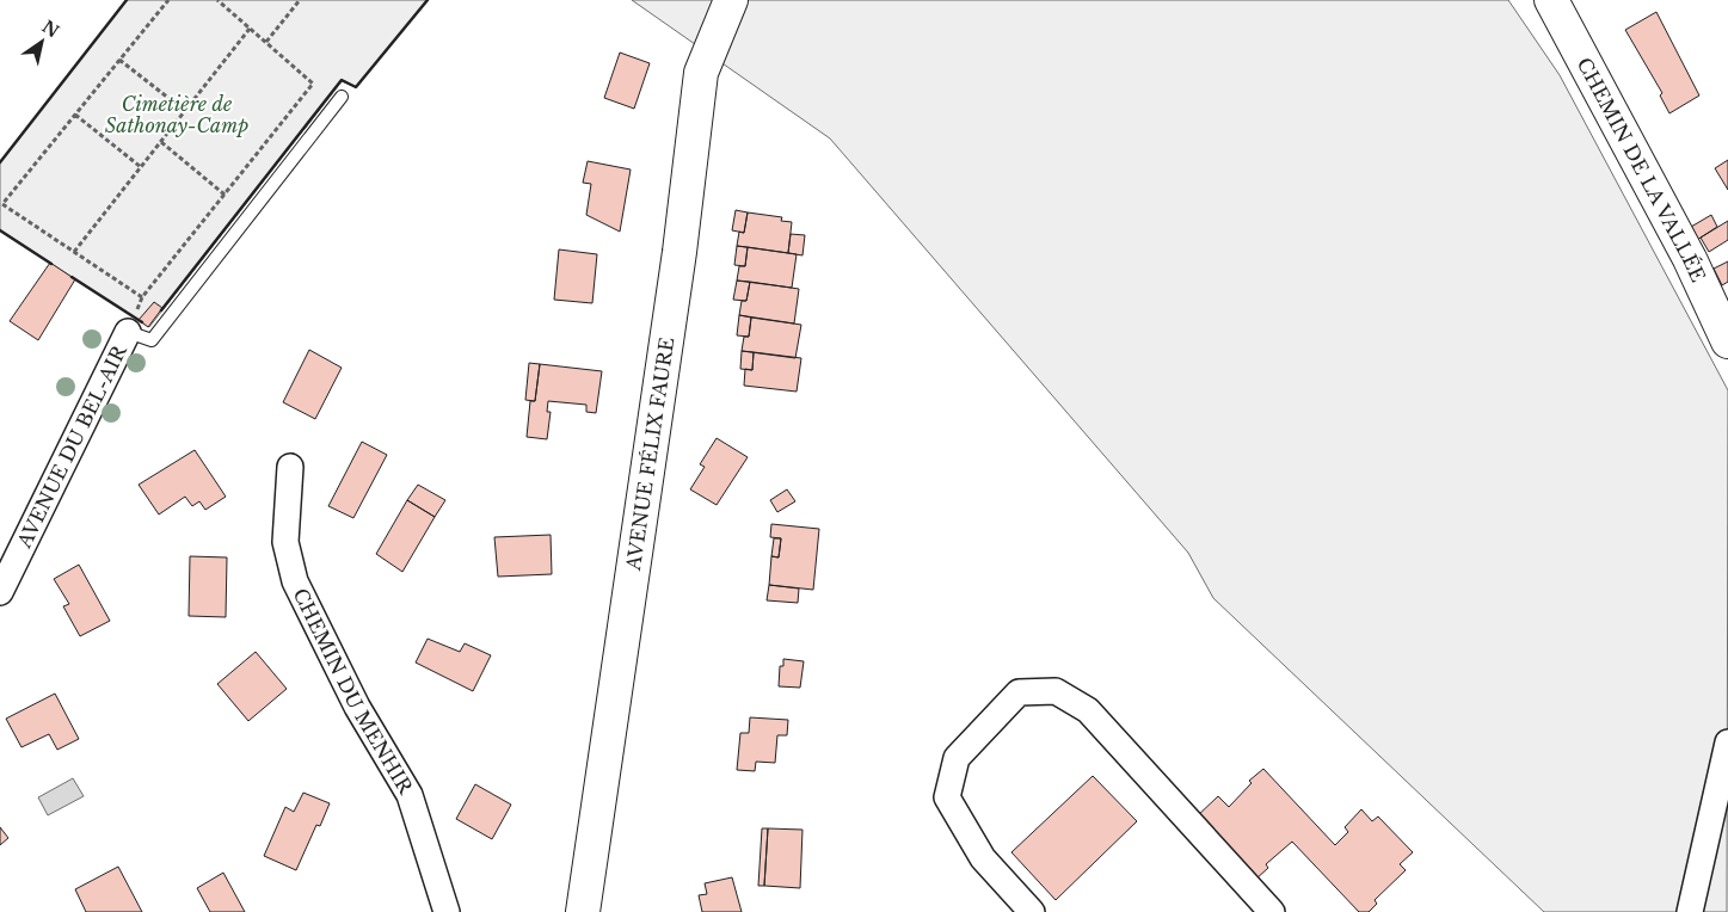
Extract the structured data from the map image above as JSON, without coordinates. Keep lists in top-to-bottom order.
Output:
{
  "streets": {
    "street": [
      "CHEMIN DE LA VALLÉE",
      "AVENUE DU BEL-AIR",
      "AVENUE FÉLIX FAURE",
      "CHEMIN DU MENHIR"
    ]
  },
  "parks": ["Cimetière de Sathonay-Camp"],
  "north": "top right"
}
